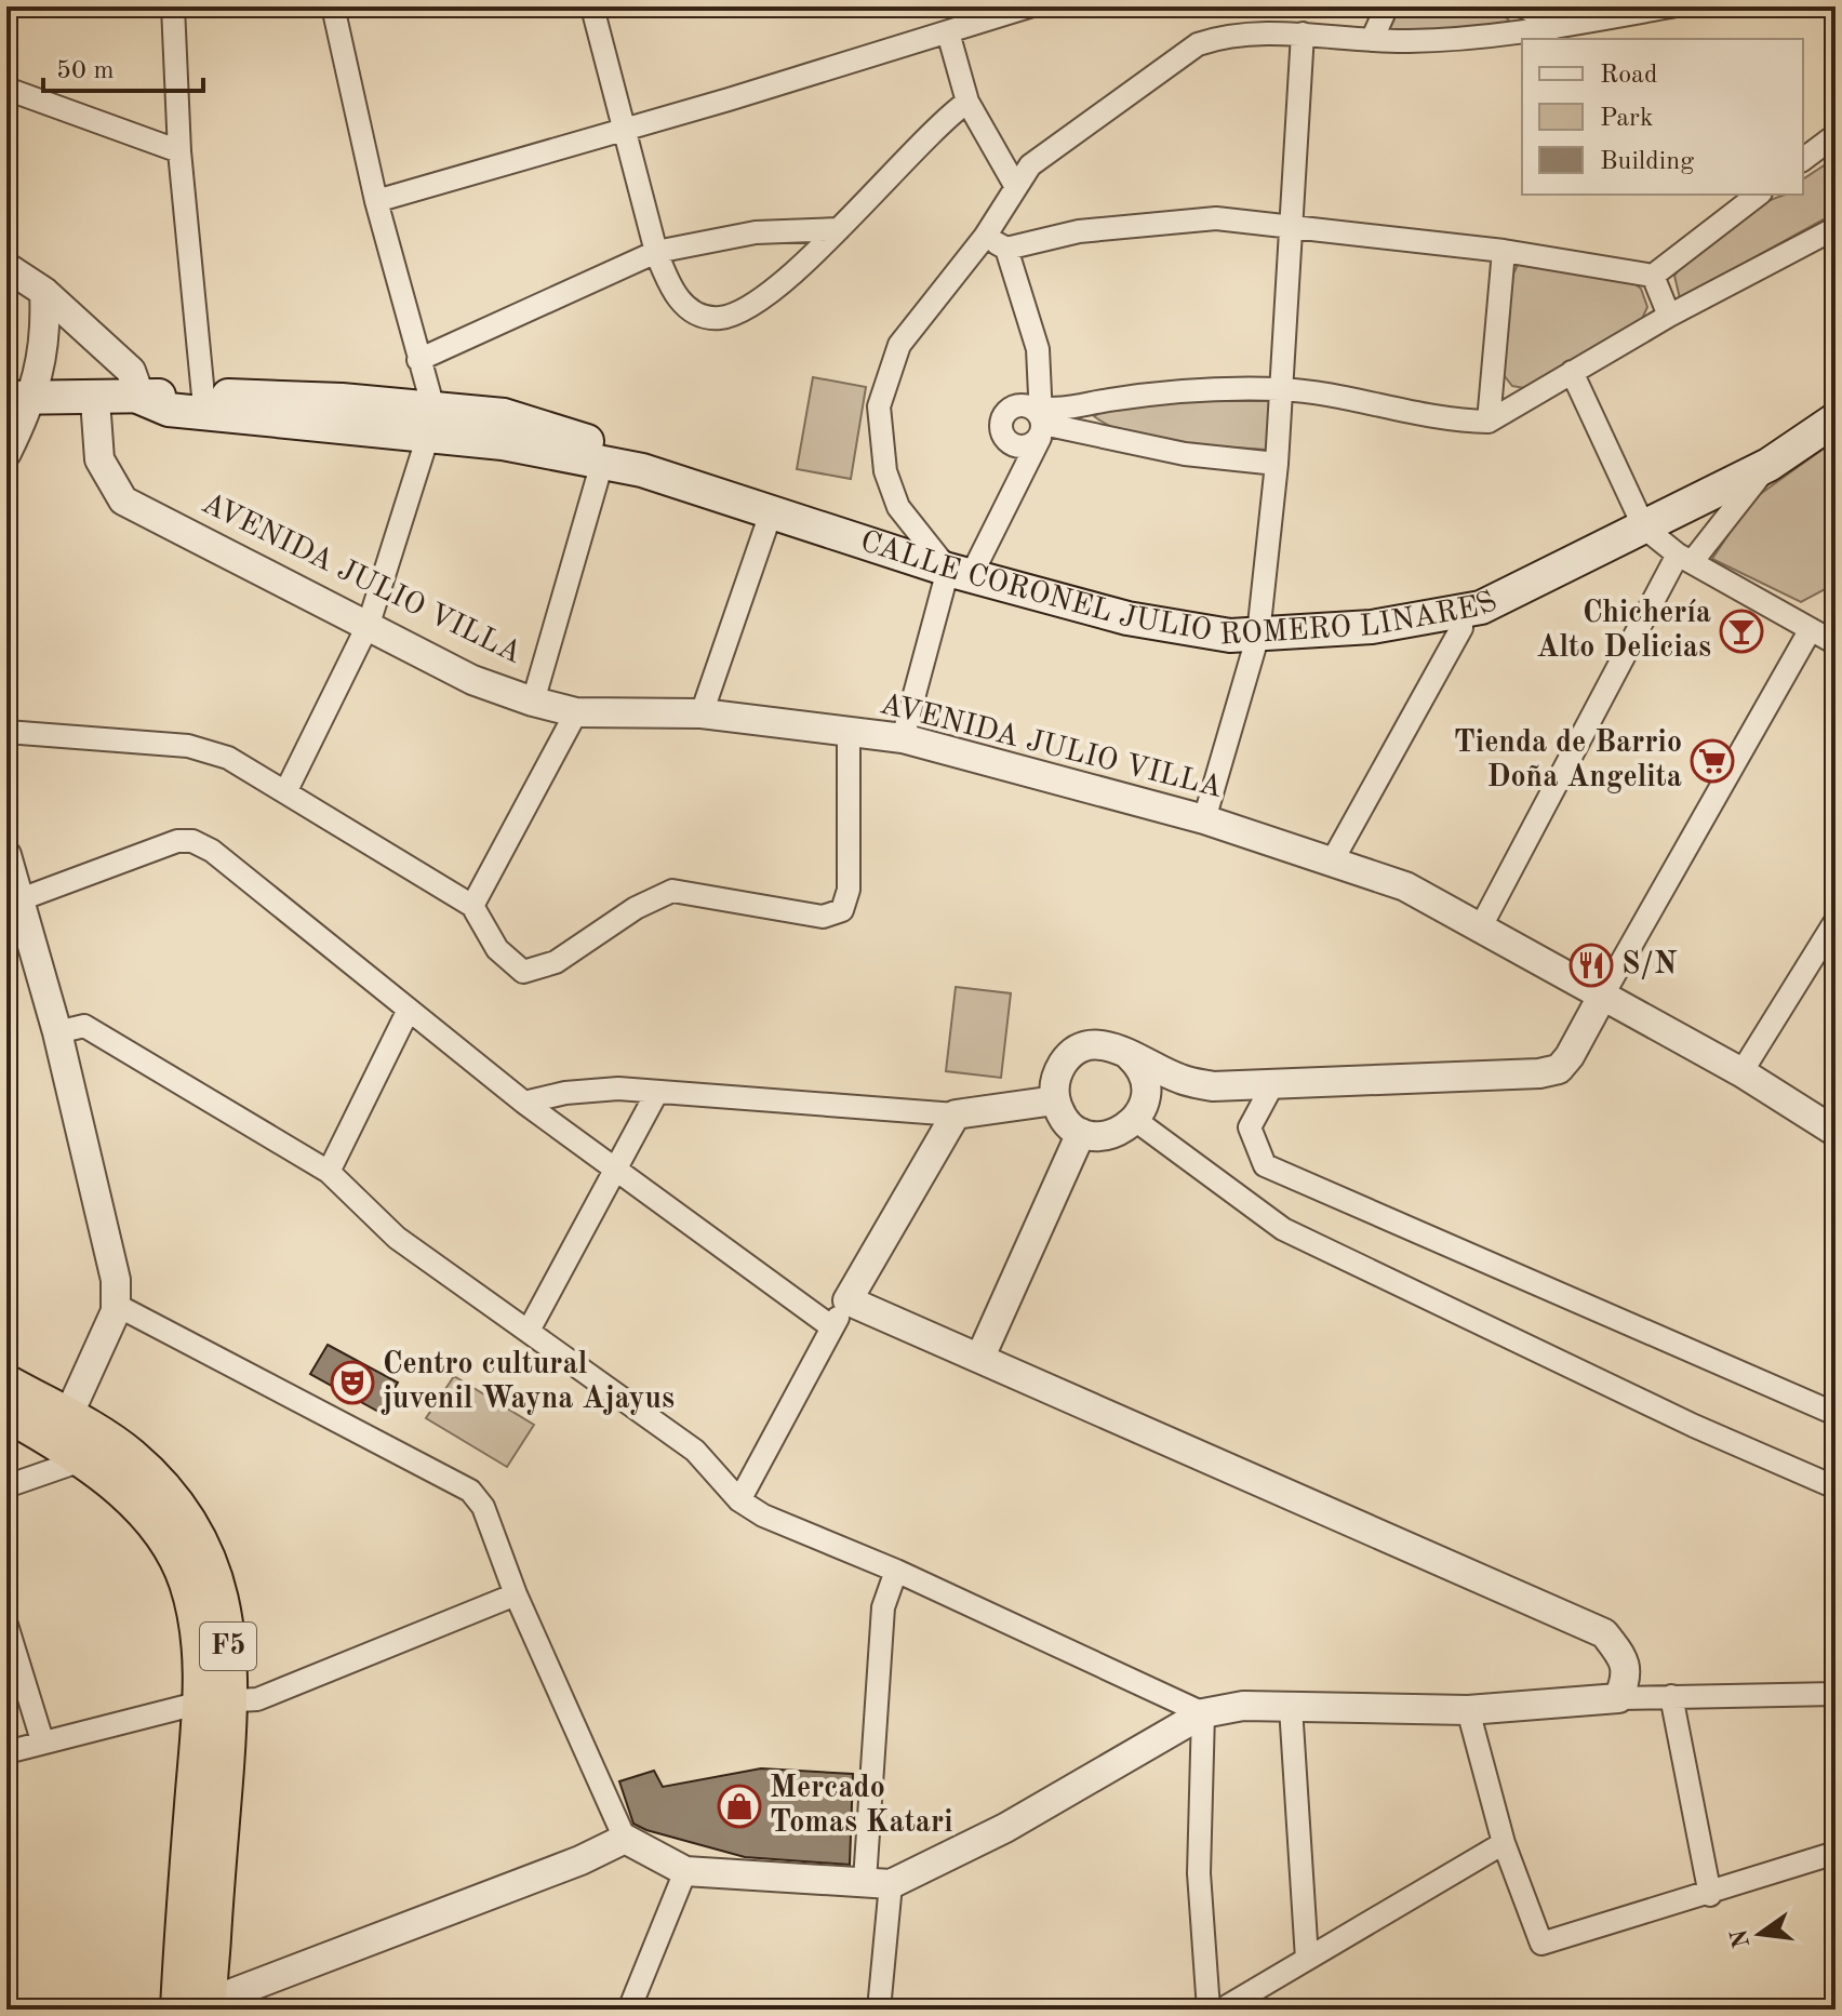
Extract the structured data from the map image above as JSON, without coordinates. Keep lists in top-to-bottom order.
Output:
{
  "streets": {
    "highway": ["F5"],
    "main road": ["CALLE CORONEL JULIO ROMERO LINARES"],
    "street": ["AVENIDA JULIO VILLA"]
  },
  "places": {
    "bar": ["Chichería Alto Delicias"],
    "supermarket": ["Tienda de Barrio Doña Angelita"],
    "restaurant": ["S/N"],
    "theatre": ["Centro cultural juvenil Wayna Ajayus"],
    "shop": ["Mercado Tomas Katari"]
  },
  "legend": ["Road", "Park", "Building"],
  "scale_bar": "50 m",
  "north": "left"
}
